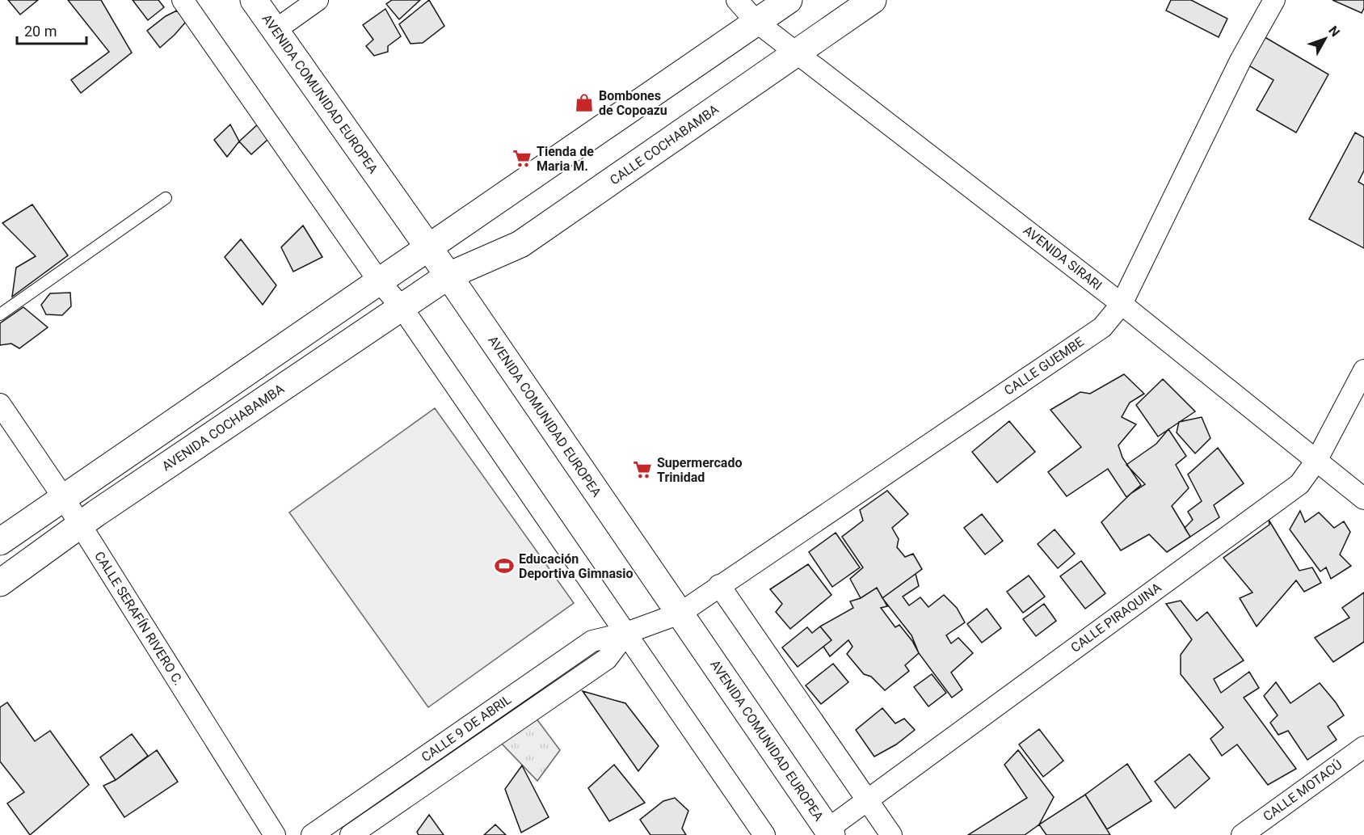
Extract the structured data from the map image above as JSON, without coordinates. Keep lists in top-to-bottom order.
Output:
{
  "streets": {
    "main road": ["AVENIDA COMUNIDAD EUROPEA", "CALLE COCHABAMBA", "AVENIDA COCHABAMBA"],
    "street": [
      "AVENIDA SIRARI",
      "CALLE GUEMBE",
      "CALLE PIRAQUINA",
      "CALLE SERAFÍN RIVERO C.",
      "CALLE 9 DE ABRIL",
      "CALLE MOTACÚ"
    ]
  },
  "crossings": [
    ["AVENIDA COMUNIDAD EUROPEA", "CALLE COCHABAMBA"],
    ["AVENIDA COMUNIDAD EUROPEA", "CALLE GUEMBE"],
    ["AVENIDA COMUNIDAD EUROPEA", "AVENIDA COCHABAMBA"],
    ["AVENIDA COMUNIDAD EUROPEA", "CALLE PIRAQUINA"],
    ["AVENIDA COMUNIDAD EUROPEA", "CALLE 9 DE ABRIL"],
    ["CALLE COCHABAMBA", "AVENIDA SIRARI"],
    ["CALLE COCHABAMBA", "AVENIDA COCHABAMBA"],
    ["AVENIDA SIRARI", "CALLE GUEMBE"],
    ["AVENIDA SIRARI", "CALLE PIRAQUINA"],
    ["CALLE GUEMBE", "CALLE 9 DE ABRIL"],
    ["AVENIDA COCHABAMBA", "CALLE SERAFÍN RIVERO C."]
  ],
  "places": {
    "shop": ["Bombones de Copoazu"],
    "supermarket": ["Tienda de Maria M.", "Supermercado Trinidad"],
    "sports": ["Educación Deportiva Gimnasio"]
  },
  "scale_bar": "20 m",
  "north": "top right"
}
